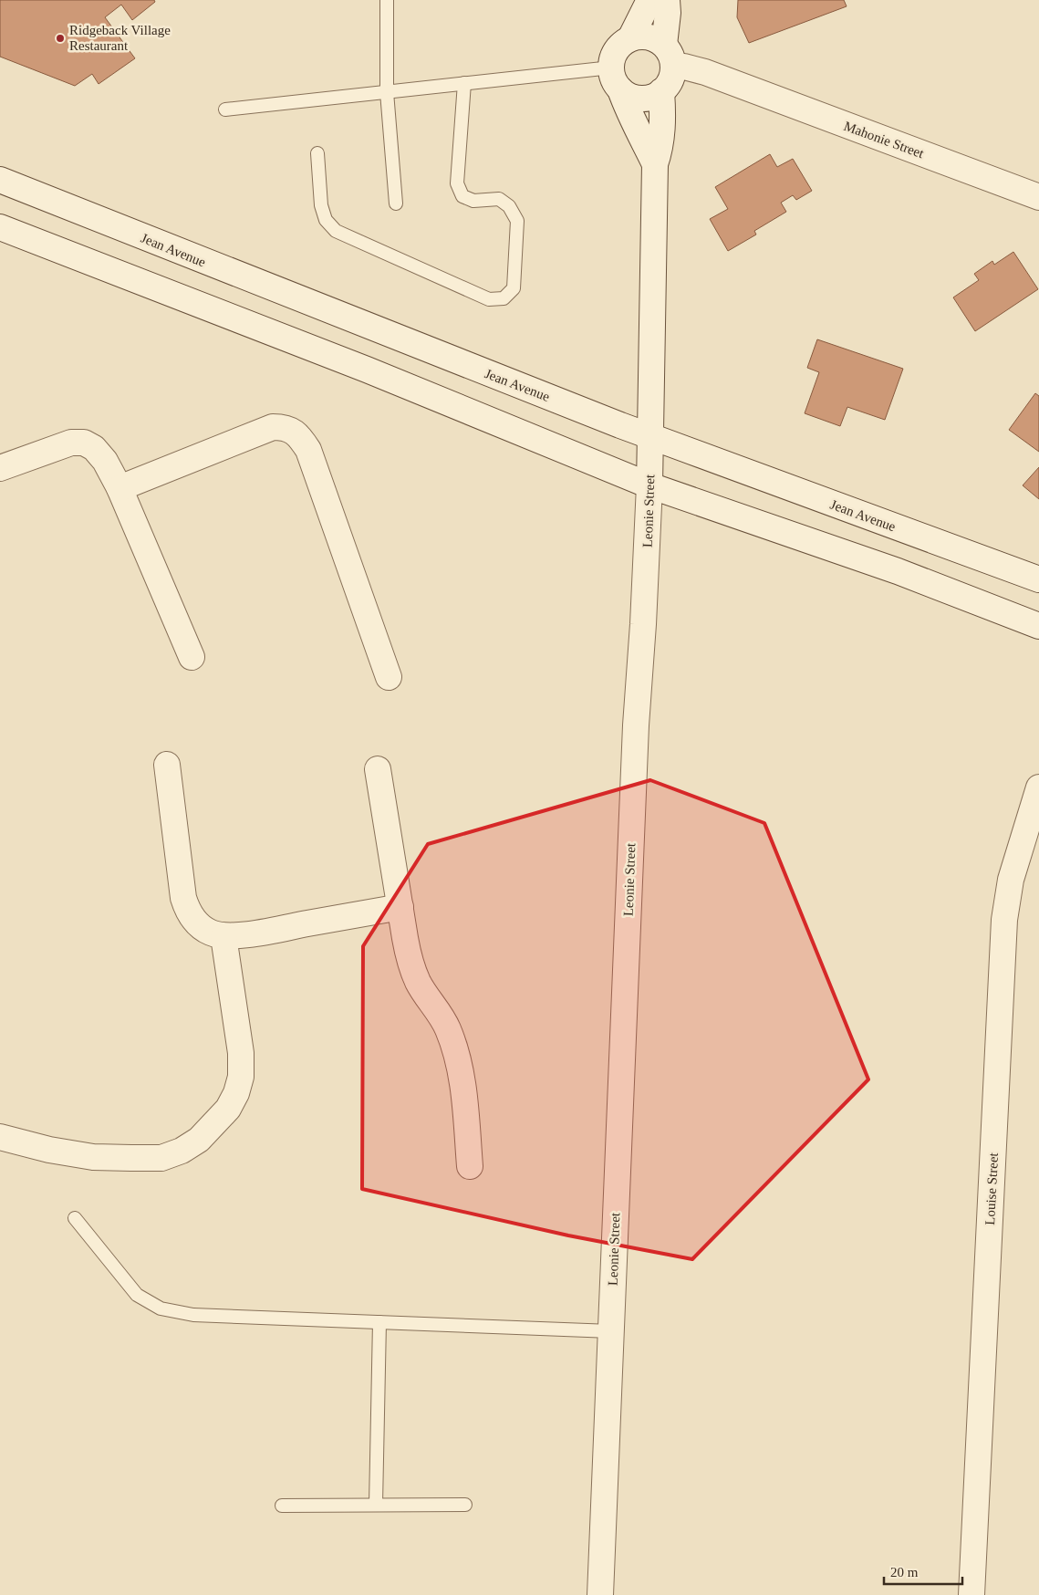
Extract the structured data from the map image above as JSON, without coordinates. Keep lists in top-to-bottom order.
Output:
{
  "streets": {
    "street": [
      "Mahonie Street",
      "Jean Avenue",
      "Leonie Street",
      "Louise Street"
    ]
  },
  "crossings": [
    ["Mahonie Street", "Leonie Street"],
    ["Jean Avenue", "Leonie Street"]
  ],
  "places": ["Ridgeback Village Restaurant"],
  "scale_bar": "20 m"
}
